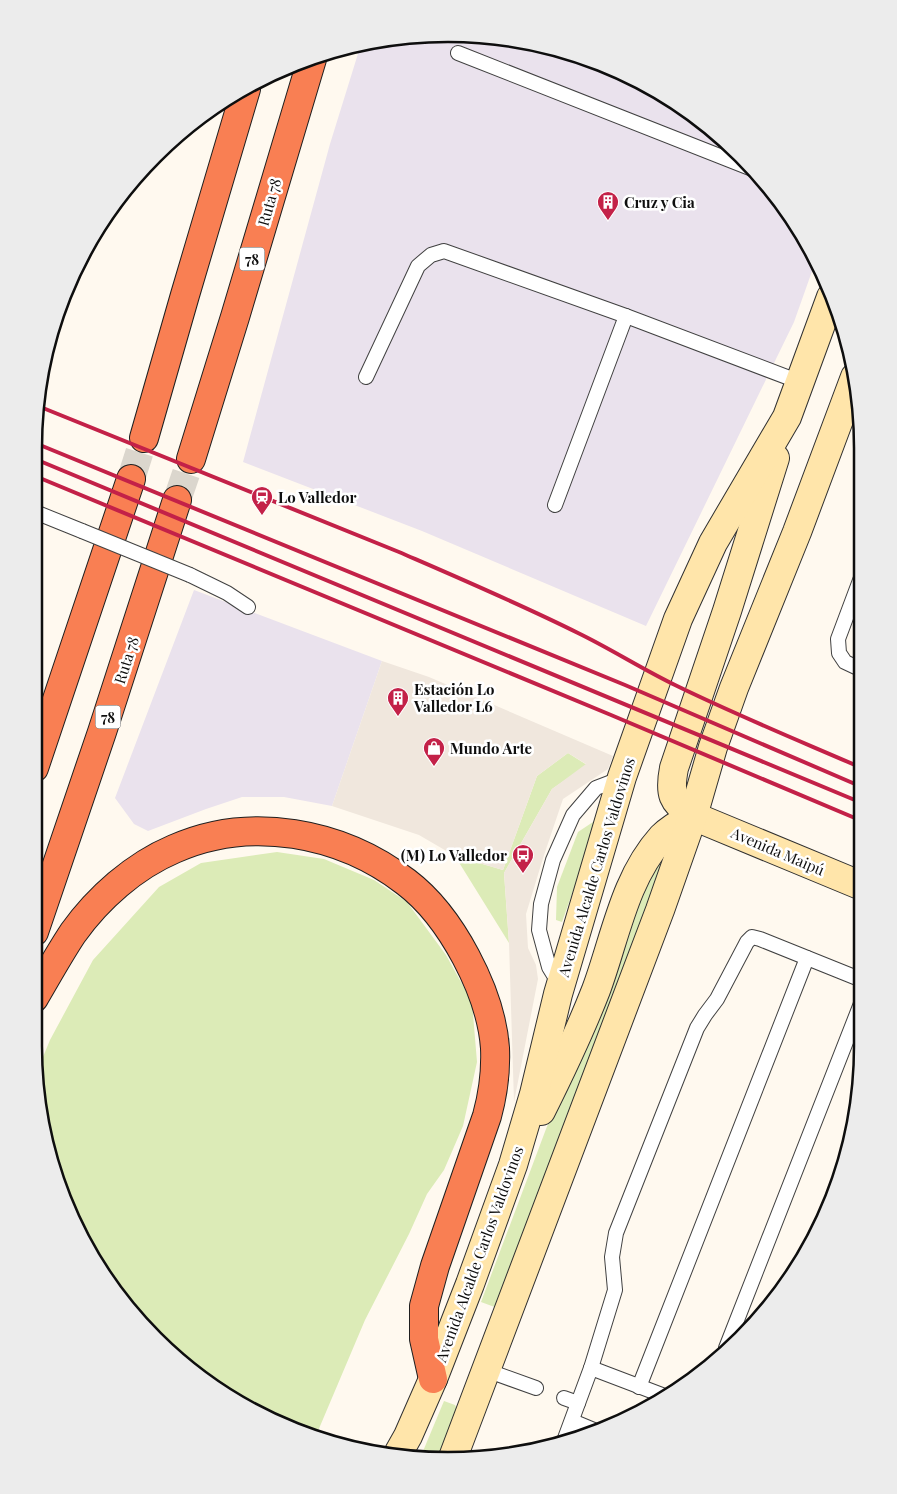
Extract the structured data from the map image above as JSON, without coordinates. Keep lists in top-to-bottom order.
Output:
{
  "streets": {
    "highway": ["Ruta 78", "78"],
    "main road": ["Avenida Maipú", "Avenida Alcalde Carlos Valdovinos"]
  },
  "crossings": [
    ["Avenida Maipú", "Avenida Alcalde Carlos Valdovinos"]
  ],
  "places": {
    "building": ["Cruz y Cia", "Estación Lo Valledor L6"],
    "station": ["Lo Valledor"],
    "shop": ["Mundo Arte"],
    "bus stop": ["(M) Lo Valledor"]
  }
}
